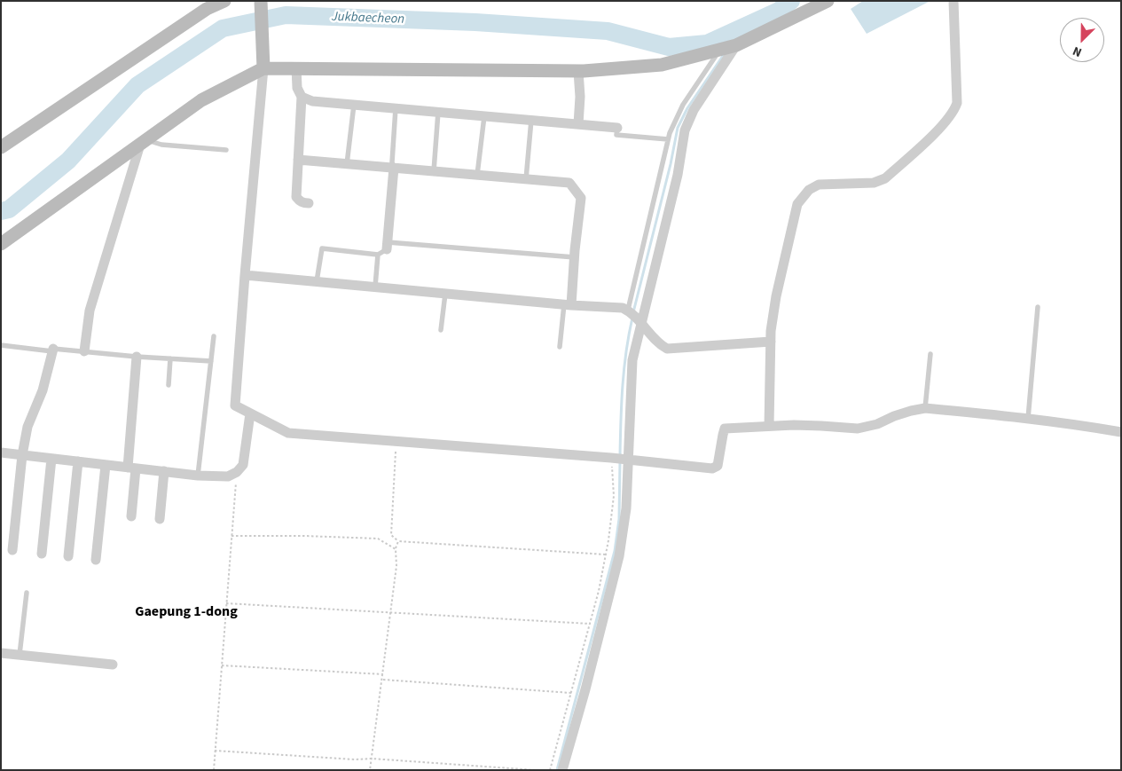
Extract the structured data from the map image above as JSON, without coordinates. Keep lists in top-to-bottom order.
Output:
{
  "districts": ["Gaepung 1-dong"],
  "water": ["Jukbaecheon"],
  "north": "bottom left"
}
